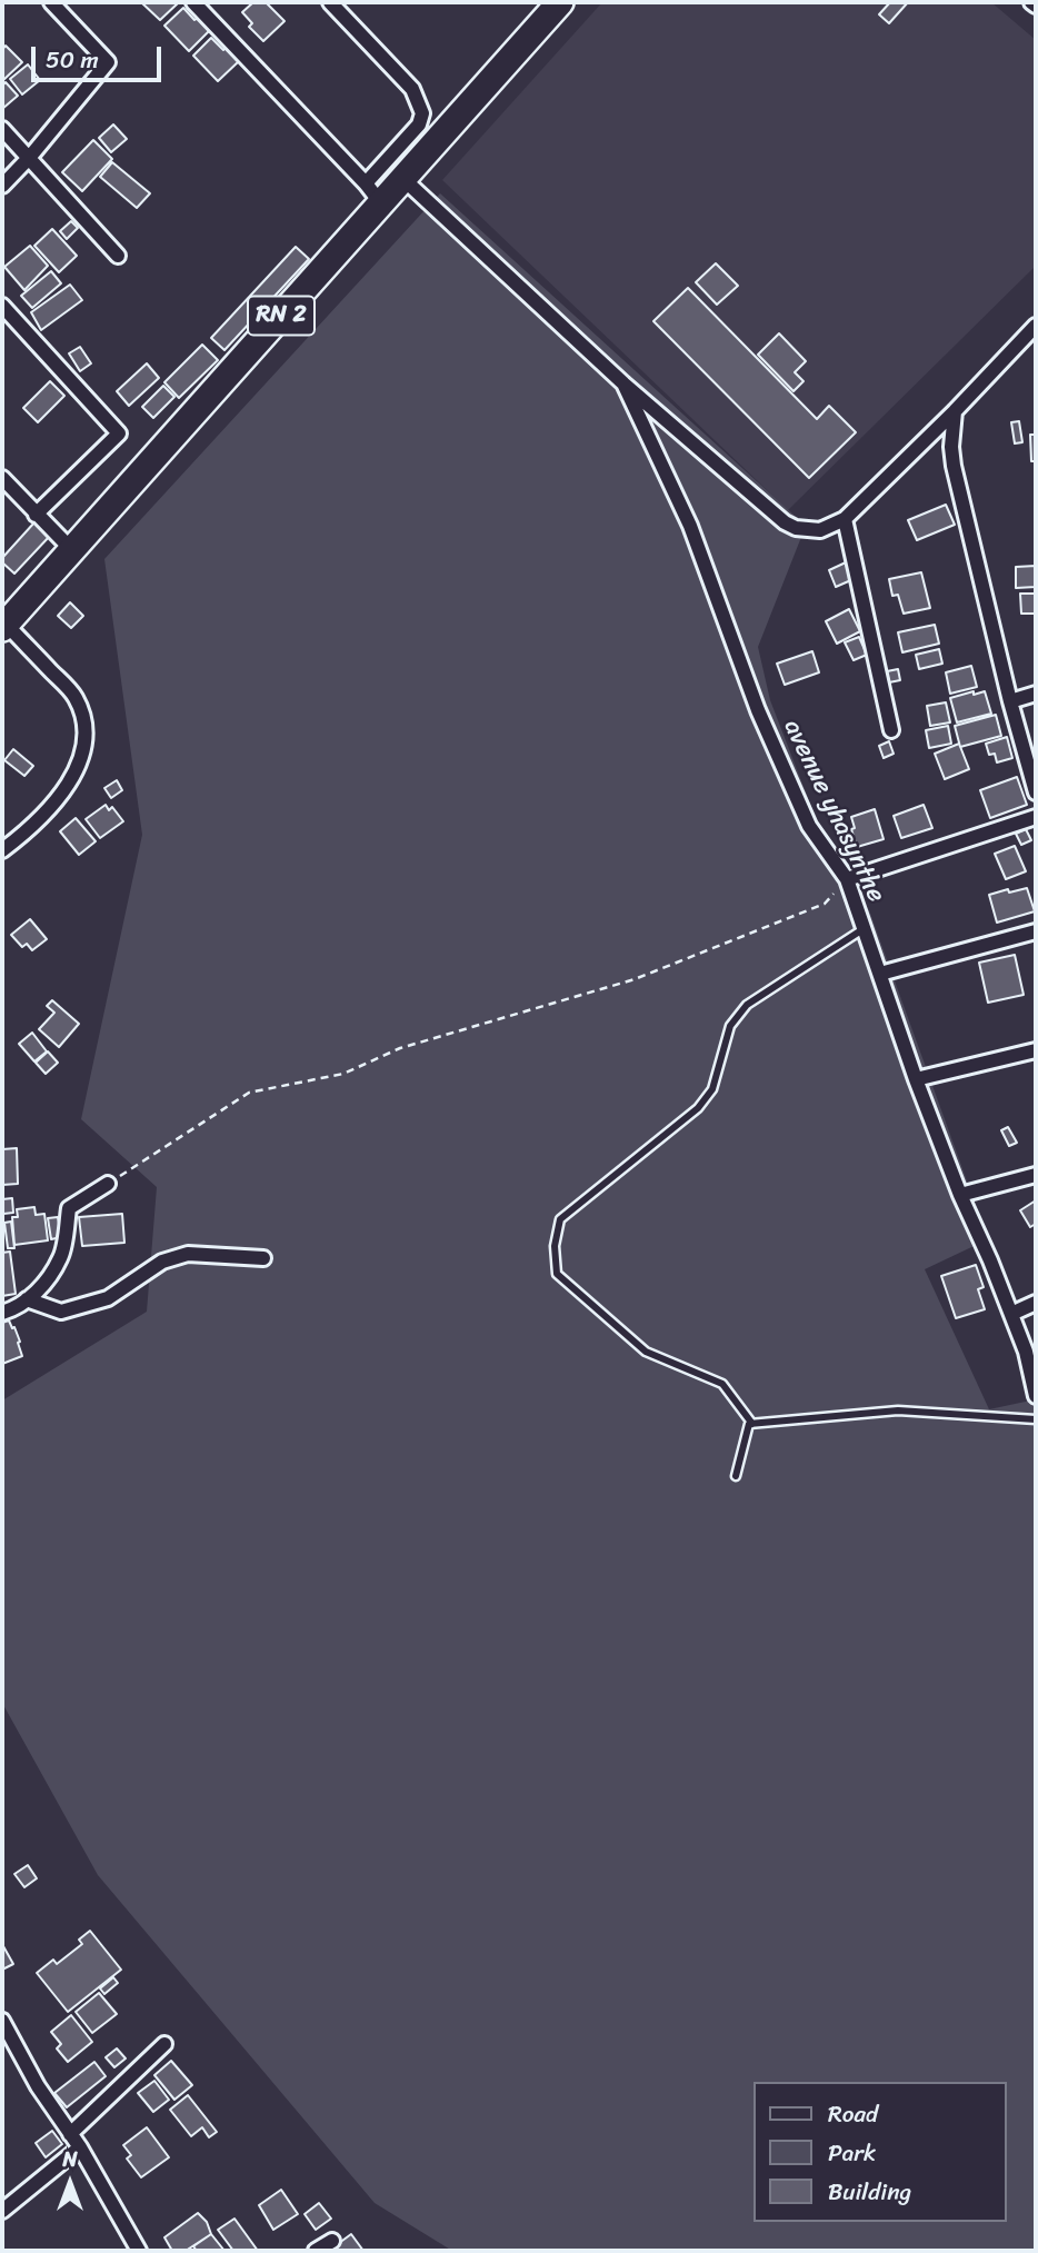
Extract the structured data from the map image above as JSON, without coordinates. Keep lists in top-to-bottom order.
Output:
{
  "streets": {
    "highway": ["RN 2"],
    "street": ["avenue yhasynthe"]
  },
  "legend": ["Road", "Park", "Building"],
  "scale_bar": "50 m",
  "north": "top"
}
